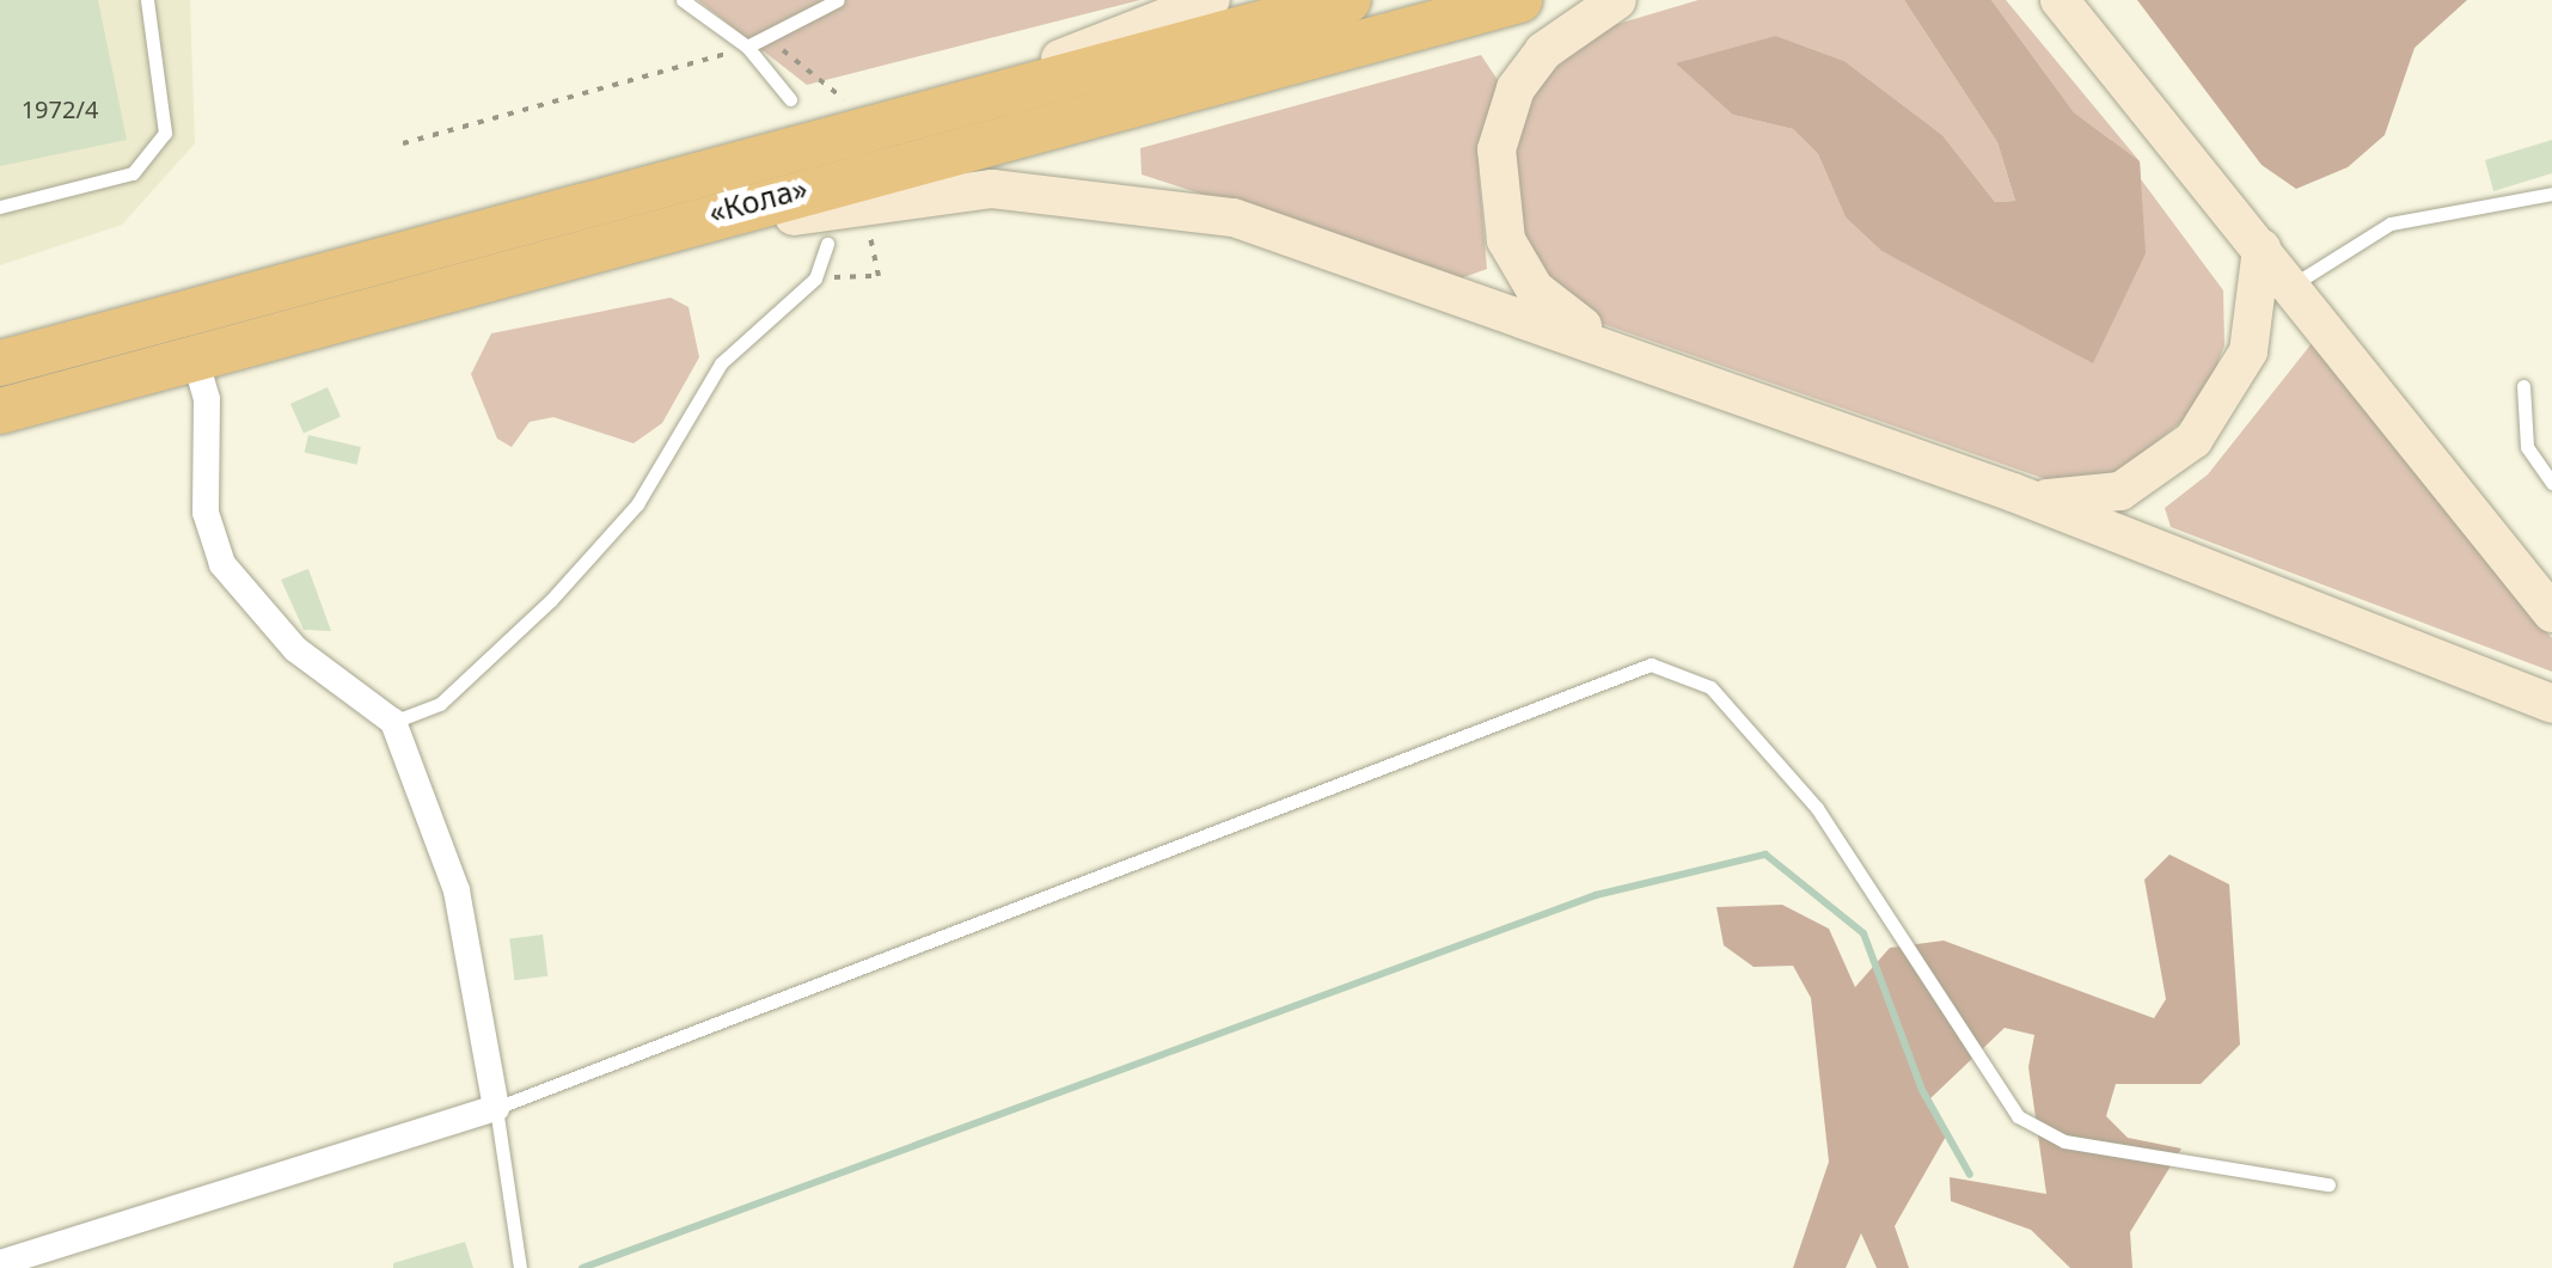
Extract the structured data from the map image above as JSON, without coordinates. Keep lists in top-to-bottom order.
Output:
{
  "streets": {
    "highway": ["«Кола»"]
  },
  "house_numbers": ["1972/4"]
}
